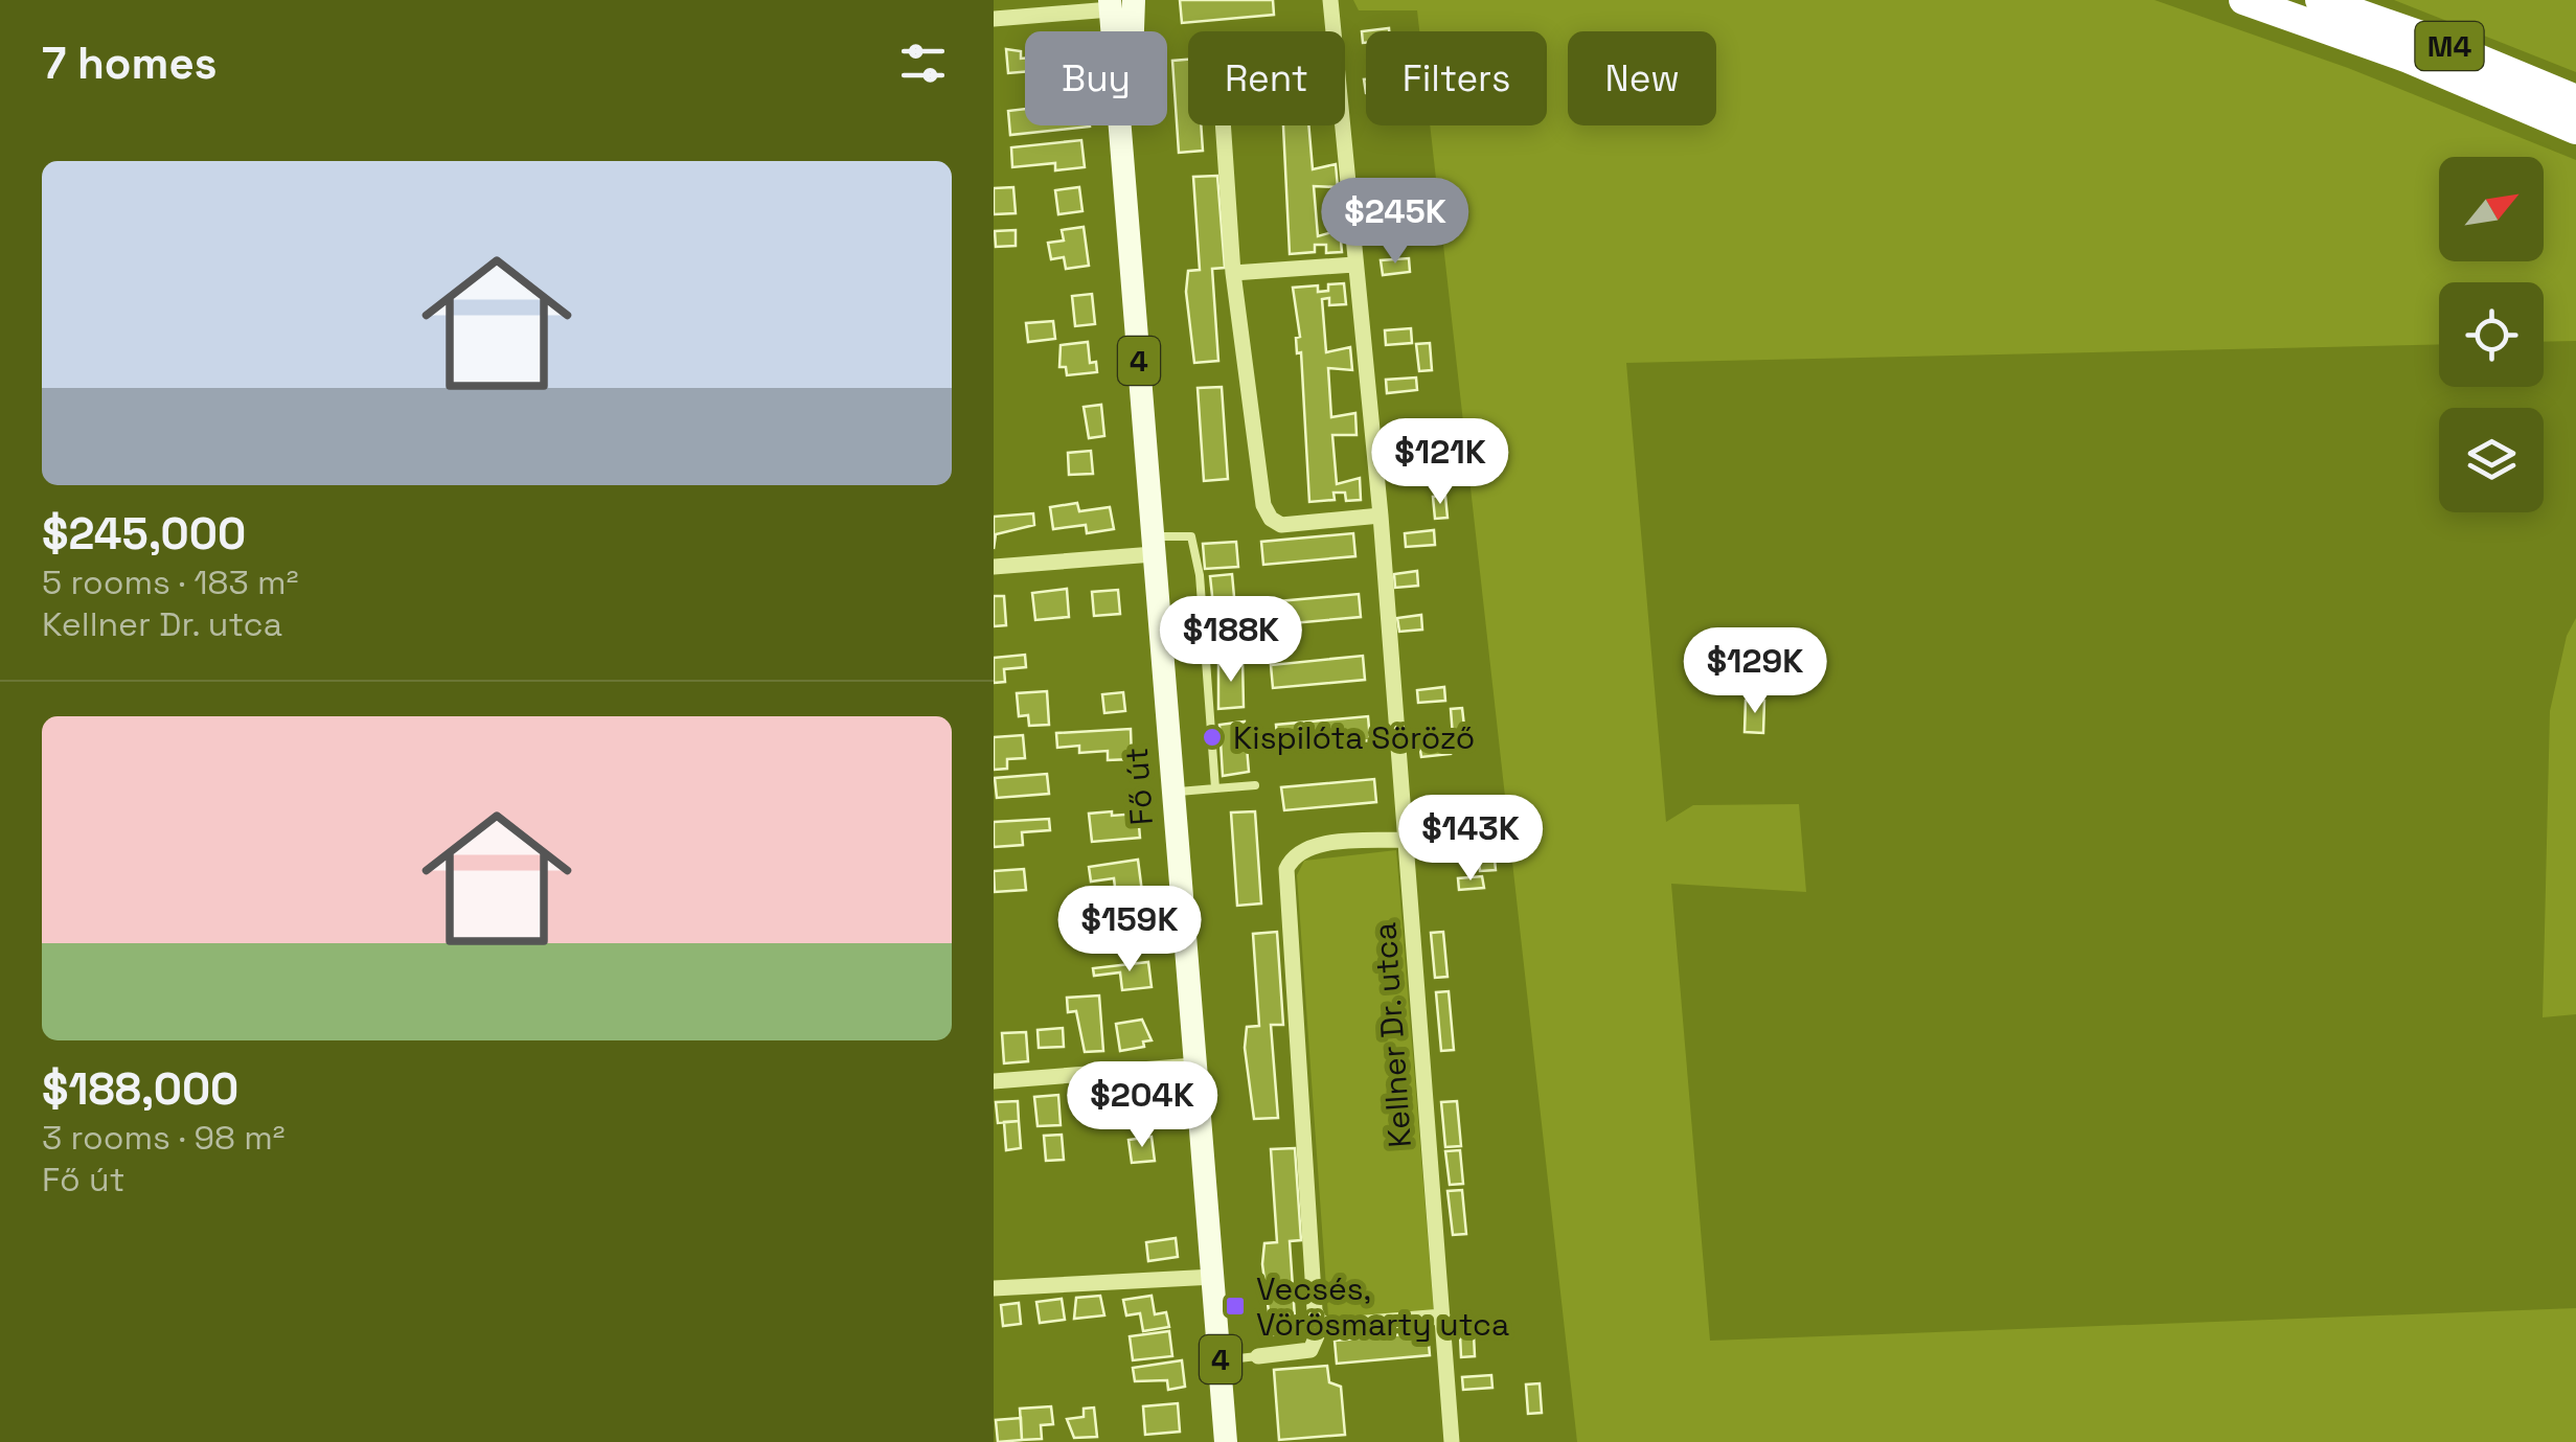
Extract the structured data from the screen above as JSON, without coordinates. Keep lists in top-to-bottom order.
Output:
{
  "streets": {
    "highway": ["M4"],
    "main road": ["4", "Fő út"],
    "street": ["Kellner Dr. utca"]
  },
  "places": {
    "other": ["Kispilóta Söröző"],
    "transit": ["Vecsés, Vörösmarty utca"]
  },
  "north": "top right",
  "page": {
    "heading": "7 homes",
    "chip": [
      "Buy",
      "Rent",
      "Filters",
      "New"
    ],
    "list": [
      {
        "name": "$245,000",
        "note": "5 rooms · 183 m² · Kellner Dr. utca"
      },
      {
        "name": "$188,000",
        "note": "3 rooms · 98 m² · Fő út"
      }
    ],
    "price": [
      "$245K",
      "$121K",
      "$188K",
      "$129K",
      "$143K",
      "$159K",
      "$204K"
    ]
  }
}
